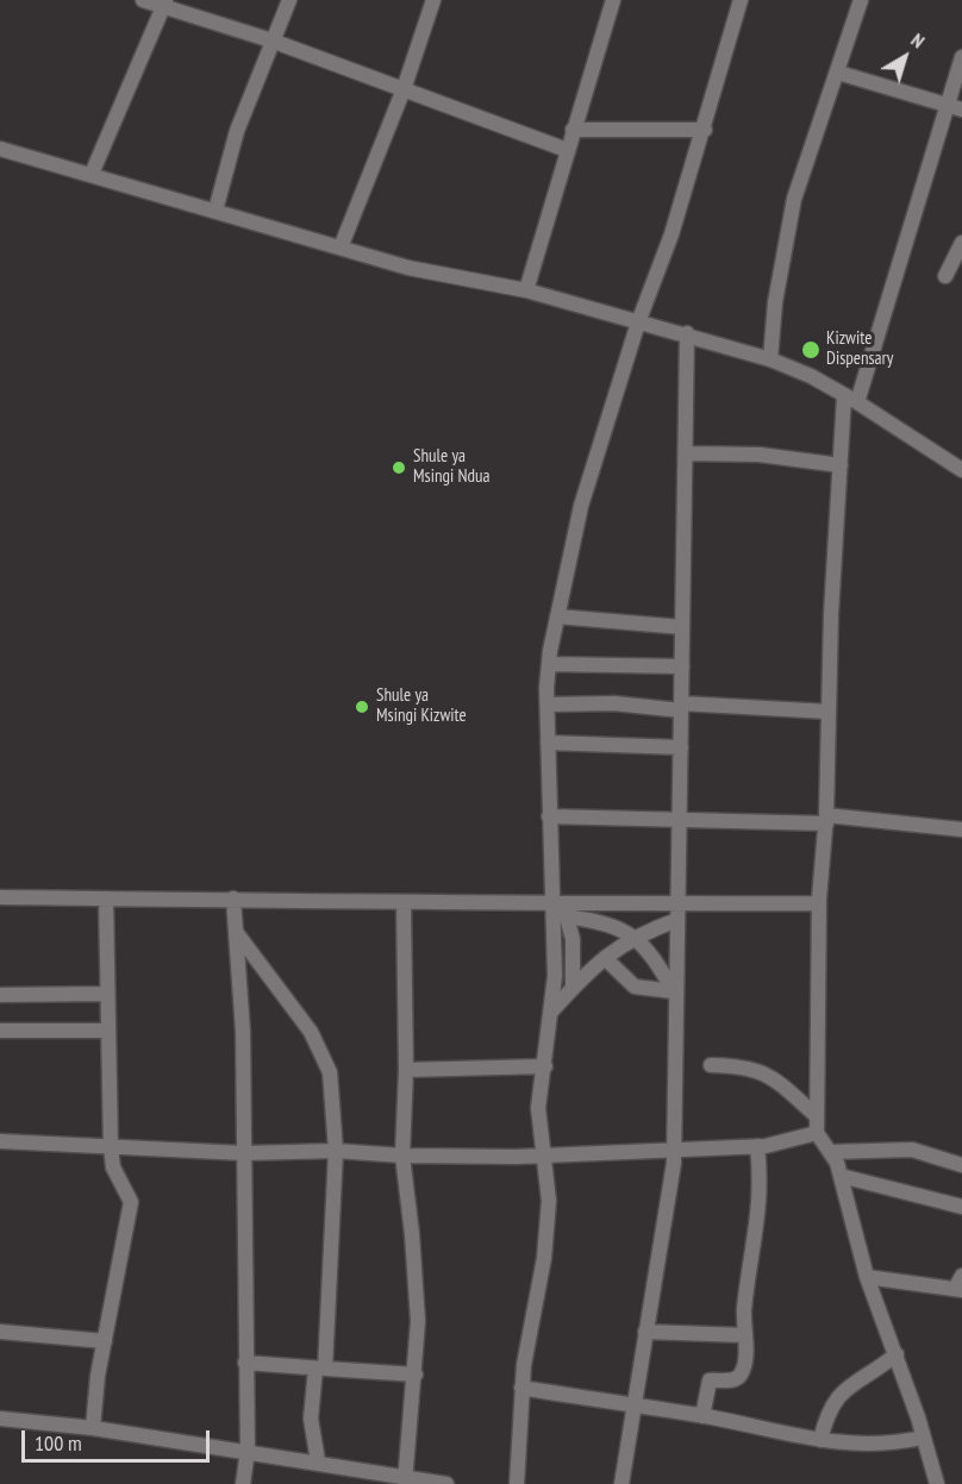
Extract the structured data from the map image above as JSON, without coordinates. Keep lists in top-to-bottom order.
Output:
{
  "places": ["Kizwite Dispensary", "Shule ya Msingi Ndua", "Shule ya Msingi Kizwite"],
  "scale_bar": "100 m",
  "north": "top right"
}
